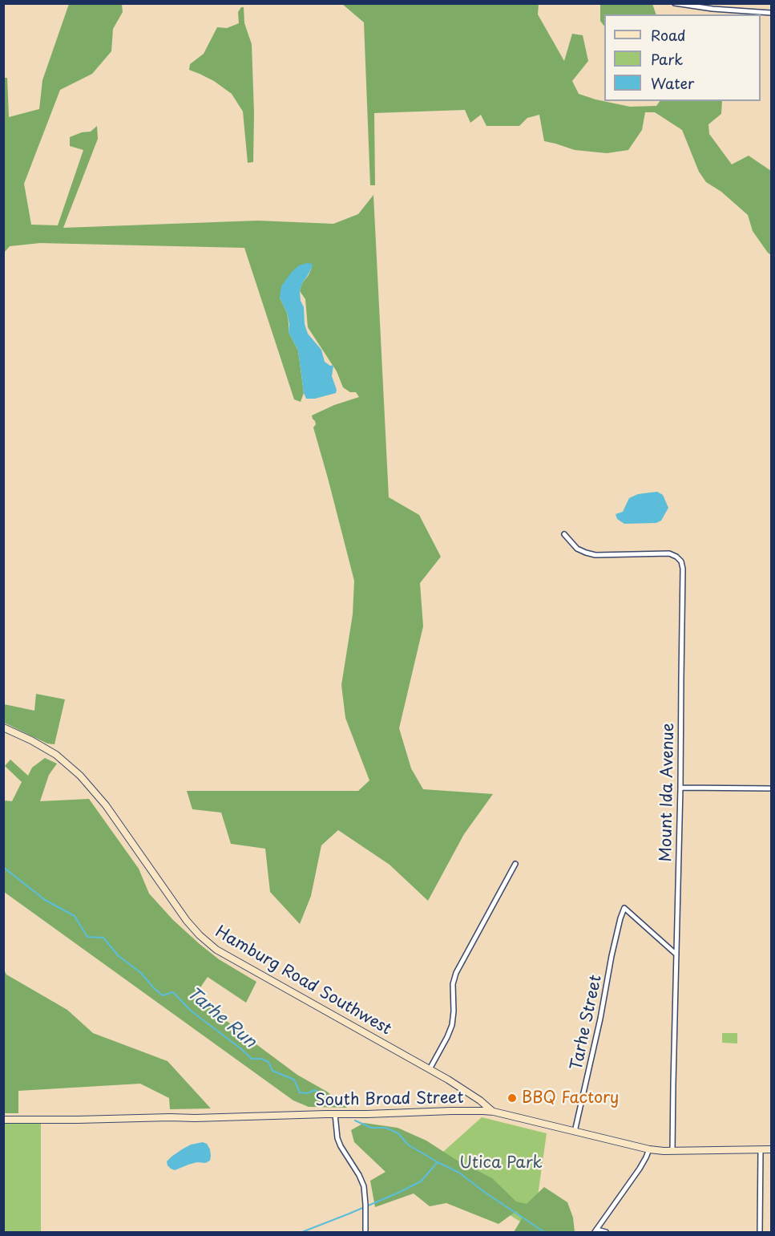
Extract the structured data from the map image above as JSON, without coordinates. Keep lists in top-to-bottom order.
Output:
{
  "streets": {
    "street": [
      "Mount Ida Avenue",
      "Hamburg Road Southwest",
      "Tarhe Street",
      "South Broad Street"
    ]
  },
  "crossings": [
    ["Mount Ida Avenue", "Tarhe Street"],
    ["Mount Ida Avenue", "South Broad Street"],
    ["Hamburg Road Southwest", "South Broad Street"],
    ["Tarhe Street", "South Broad Street"]
  ],
  "water": ["Tarhe Run"],
  "parks": ["Utica Park"],
  "places": ["BBQ Factory"],
  "legend": ["Road", "Park", "Water"]
}
